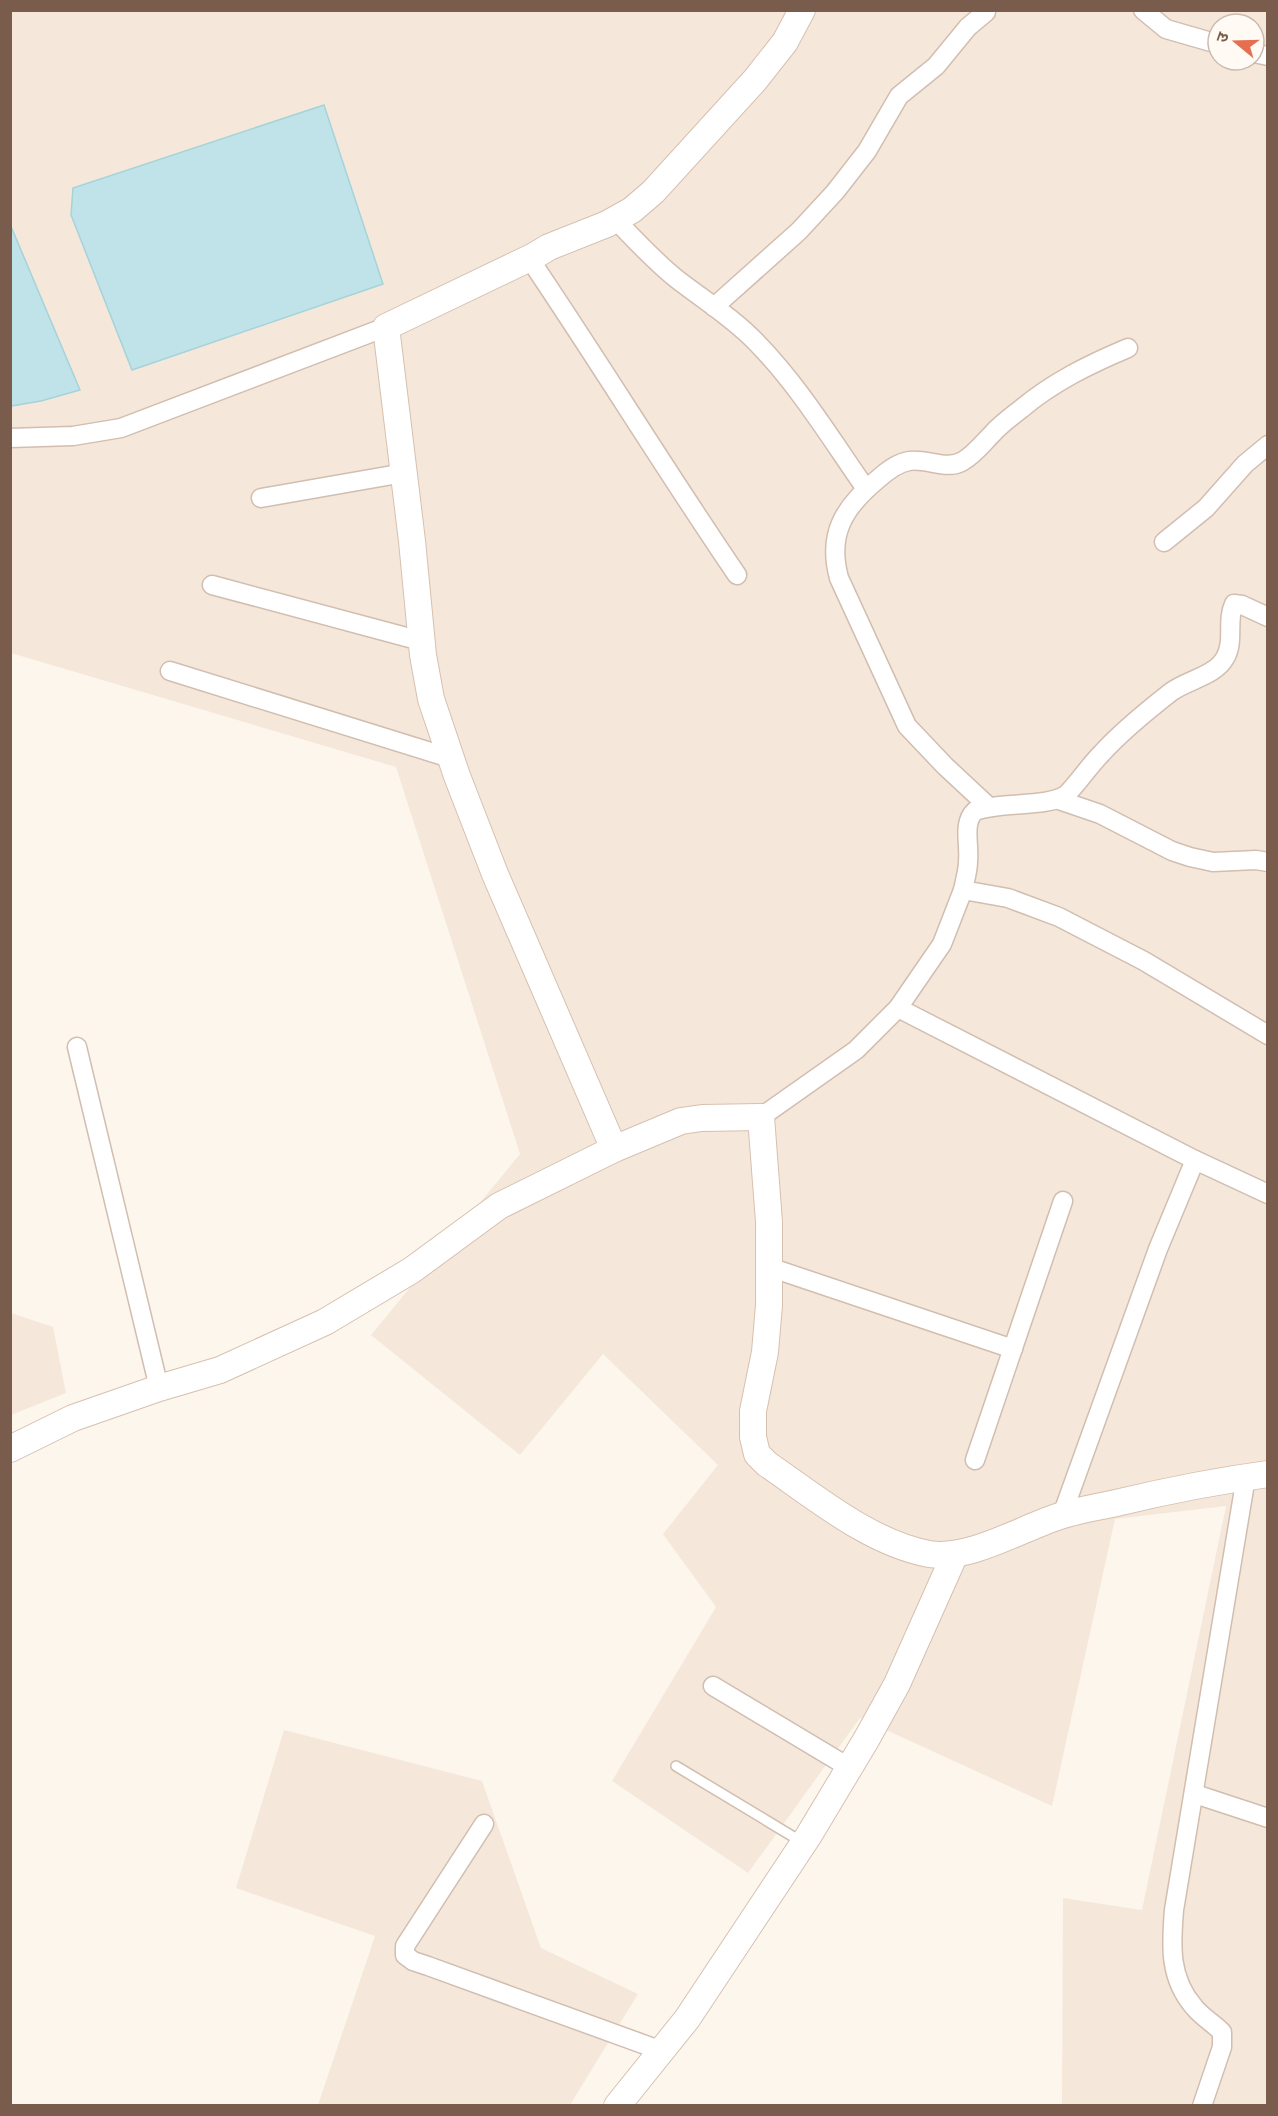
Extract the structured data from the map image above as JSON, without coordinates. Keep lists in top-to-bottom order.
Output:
{
  "north": "left"
}
